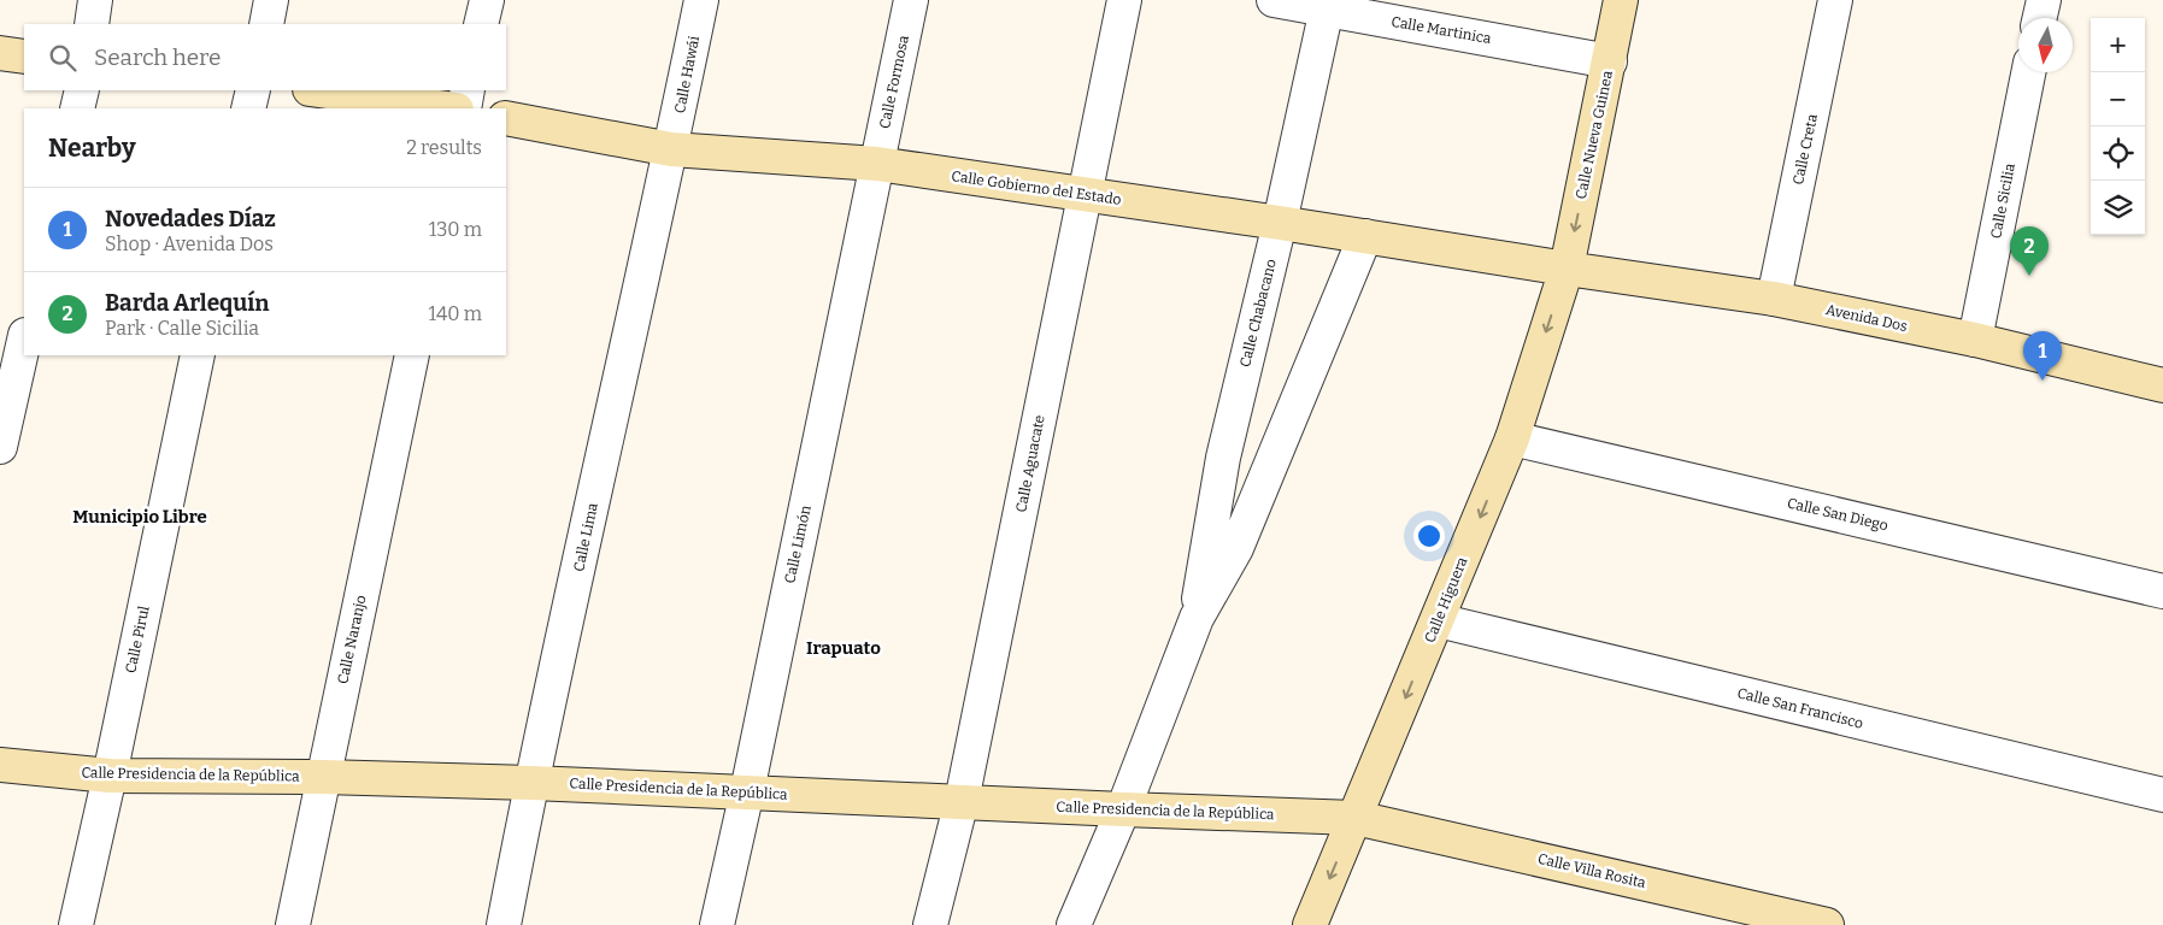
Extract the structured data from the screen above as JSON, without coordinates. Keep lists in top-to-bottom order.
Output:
{
  "streets": {
    "street": [
      "Calle Martinica",
      "Calle Hawái",
      "Calle Formosa",
      "Calle Nueva Guinea",
      "Calle Creta",
      "Calle Gobierno del Estado",
      "Calle Sicilia",
      "Calle Chabacano",
      "Avenida Dos",
      "Calle Aguacate",
      "Calle San Diego",
      "Calle Lima",
      "Calle Limón",
      "Calle Higuera",
      "Calle Pirul",
      "Calle Naranjo",
      "Calle San Francisco",
      "Calle Presidencia de la República",
      "Calle Villa Rosita"
    ]
  },
  "crossings": [
    ["Calle Martinica", "Calle Nueva Guinea"],
    ["Calle Martinica", "Calle Chabacano"],
    ["Calle Hawái", "Calle Gobierno del Estado"],
    ["Calle Hawái", "Calle Lima"],
    ["Calle Formosa", "Calle Gobierno del Estado"],
    ["Calle Formosa", "Calle Limón"],
    ["Calle Nueva Guinea", "Calle Gobierno del Estado"],
    ["Calle Nueva Guinea", "Avenida Dos"],
    ["Calle Nueva Guinea", "Calle Higuera"],
    ["Calle Creta", "Avenida Dos"],
    ["Calle Gobierno del Estado", "Calle Chabacano"],
    ["Calle Gobierno del Estado", "Avenida Dos"],
    ["Calle Gobierno del Estado", "Calle Aguacate"],
    ["Calle Gobierno del Estado", "Calle Lima"],
    ["Calle Gobierno del Estado", "Calle Limón"],
    ["Calle Gobierno del Estado", "Calle Higuera"],
    ["Calle Sicilia", "Avenida Dos"],
    ["Calle Chabacano", "Calle Presidencia de la República"],
    ["Avenida Dos", "Calle Higuera"],
    ["Calle Aguacate", "Calle Presidencia de la República"],
    ["Calle San Diego", "Calle Higuera"],
    ["Calle Lima", "Calle Presidencia de la República"],
    ["Calle Limón", "Calle Presidencia de la República"],
    ["Calle Higuera", "Calle San Francisco"],
    ["Calle Higuera", "Calle Presidencia de la República"],
    ["Calle Higuera", "Calle Villa Rosita"],
    ["Calle Pirul", "Calle Presidencia de la República"],
    ["Calle Naranjo", "Calle Presidencia de la República"],
    ["Calle Presidencia de la República", "Calle Villa Rosita"]
  ],
  "one_way": ["Calle Nueva Guinea", "Calle Higuera"],
  "districts": ["Municipio Libre", "Irapuato"],
  "north": "bottom",
  "page": {
    "map_buttons": ["+", "−"],
    "search": "Search here",
    "heading": ["Nearby", "2 results"],
    "list": [
      {
        "mark": "1",
        "name": "Novedades Díaz",
        "note": "Shop · Avenida Dos",
        "value": "130 m"
      },
      {
        "mark": "2",
        "name": "Barda Arlequín",
        "note": "Park · Calle Sicilia",
        "value": "140 m"
      }
    ],
    "pins": ["2", "1"]
  }
}
